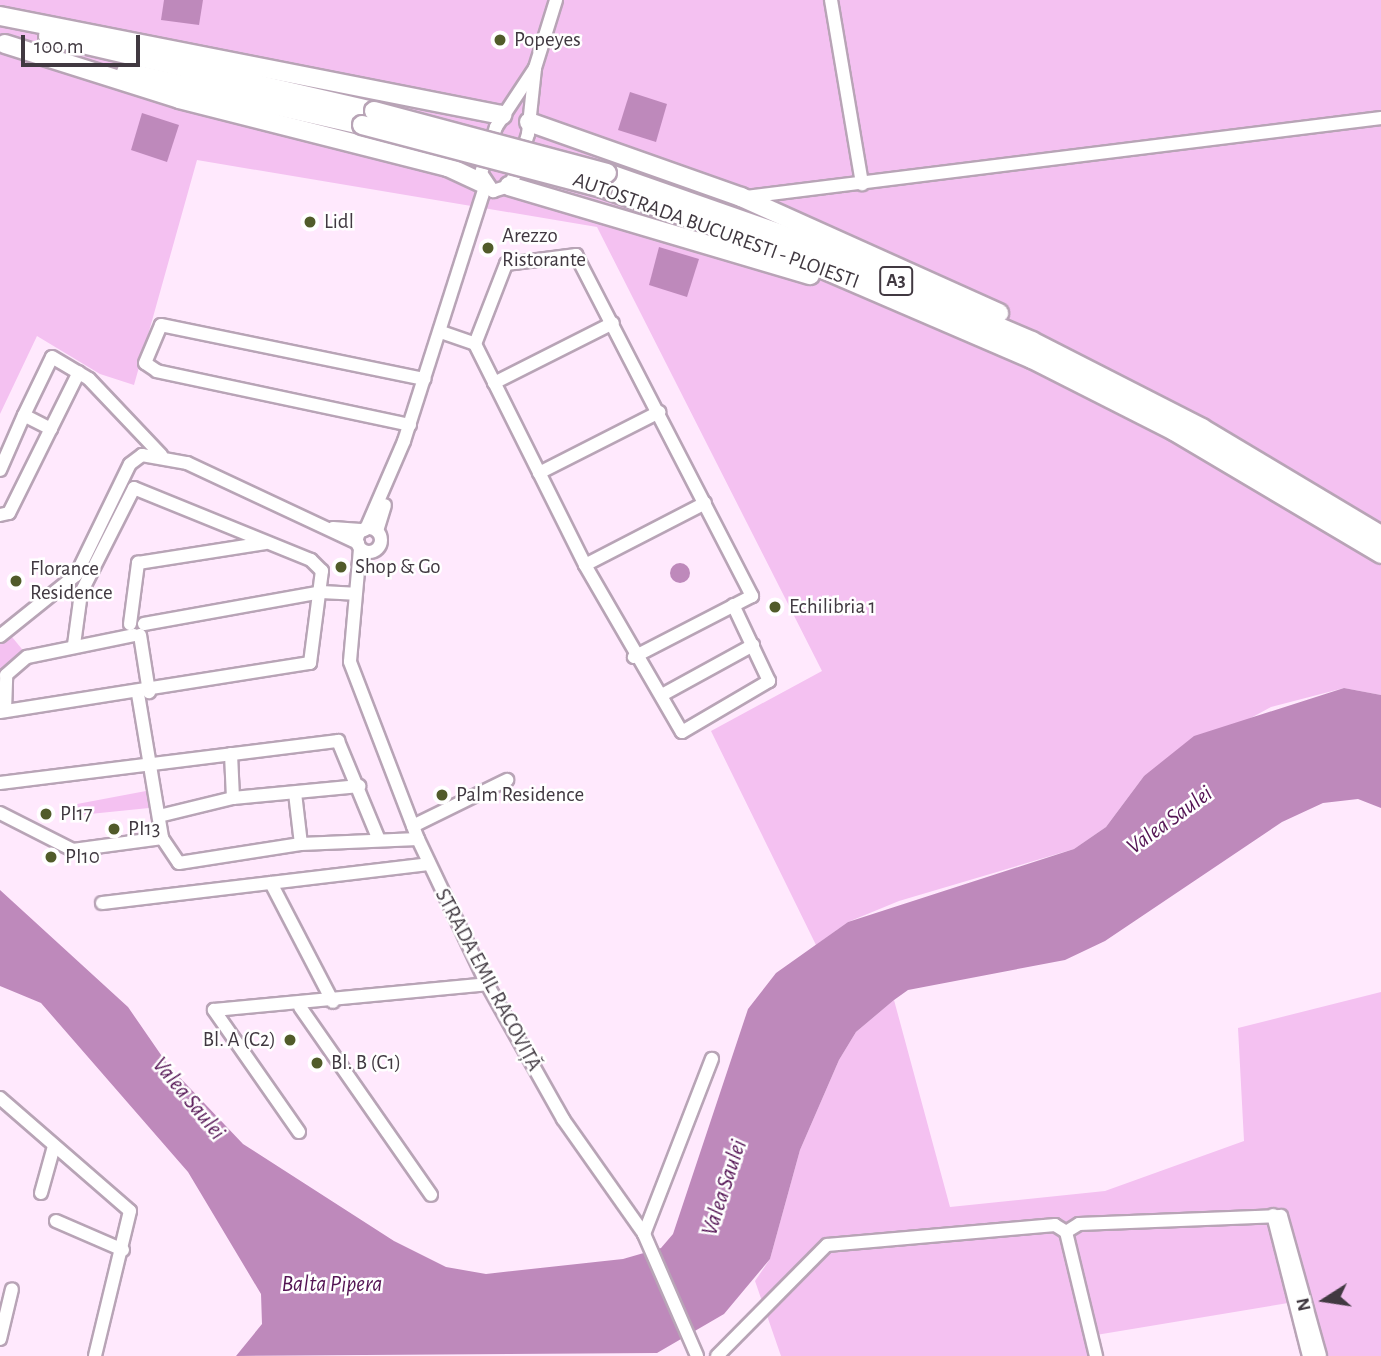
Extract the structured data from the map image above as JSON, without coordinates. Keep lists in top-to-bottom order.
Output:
{
  "streets": {
    "highway": ["AUTOSTRADA BUCURESTI - PLOIESTI", "A3"],
    "street": ["STRADA EMIL RACOVIȚĂ"]
  },
  "water": ["Valea Saulei", "Balta Pipera"],
  "places": [
    "Popeyes",
    "Lidl",
    "Arezzo Ristorante",
    "Shop & Go",
    "Florance Residence",
    "Echilibria 1",
    "Palm Residence",
    "PI17",
    "PI13",
    "PI10",
    "Bl. A (C2)",
    "Bl. B (C1)"
  ],
  "scale_bar": "100 m",
  "north": "left"
}
